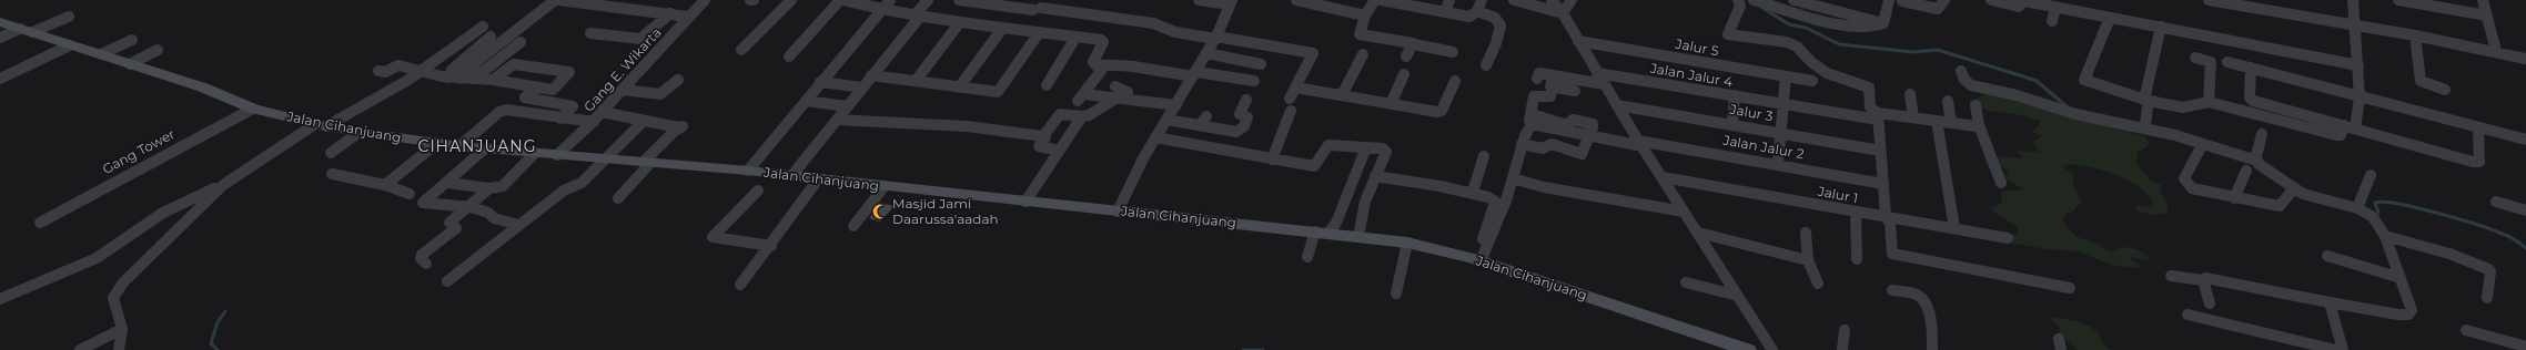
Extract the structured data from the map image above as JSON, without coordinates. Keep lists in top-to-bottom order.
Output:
{
  "streets": {
    "main road": ["Jalan Cihanjuang"],
    "street": [
      "Jalur 5",
      "Gang E. Wikarta",
      "Jalan Jalur 4",
      "Jalur 3",
      "Jalan Jalur 2",
      "Gang Tower",
      "Jalur 1"
    ]
  },
  "crossings": [
    ["Gang E. Wikarta", "Jalan Cihanjuang"],
    ["Jalan Cihanjuang", "Gang Tower"]
  ],
  "districts": ["CIHANJUANG"],
  "places": {
    "mosque": ["Masjid Jami Daarussa'aadah"]
  }
}
